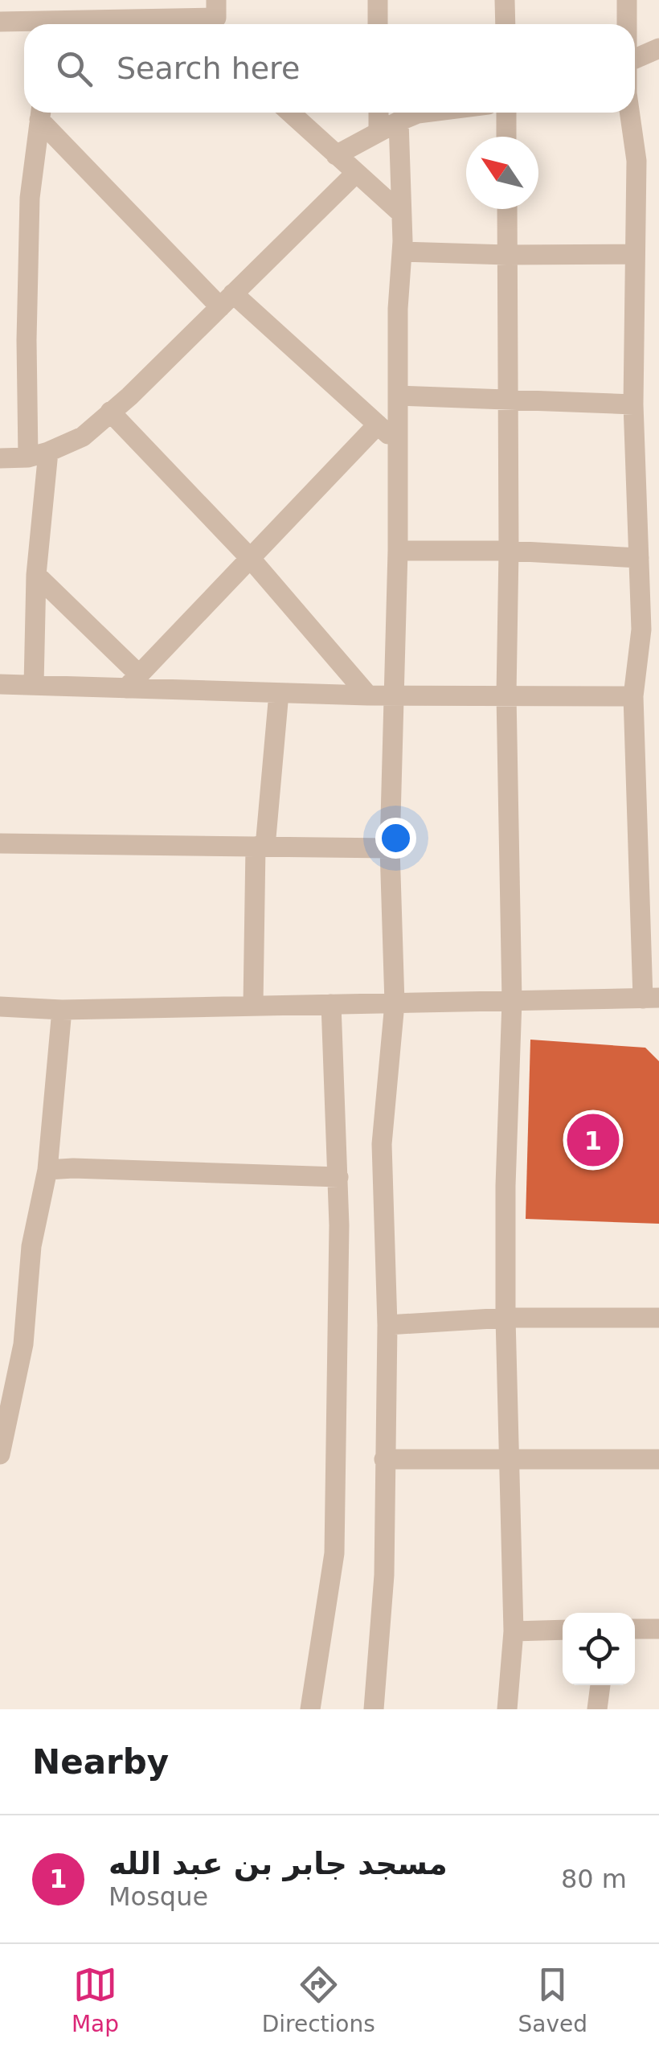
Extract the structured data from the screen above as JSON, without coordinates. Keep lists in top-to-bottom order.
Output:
{
  "north": "top left",
  "page": {
    "search": "Search here",
    "pins": "1",
    "heading": "Nearby",
    "list": [
      {
        "mark": "1",
        "name": "مسجد جابر بن عبد الله",
        "note": "Mosque",
        "value": "80 m"
      }
    ],
    "nav": ["Map", "Directions", "Saved"]
  }
}
